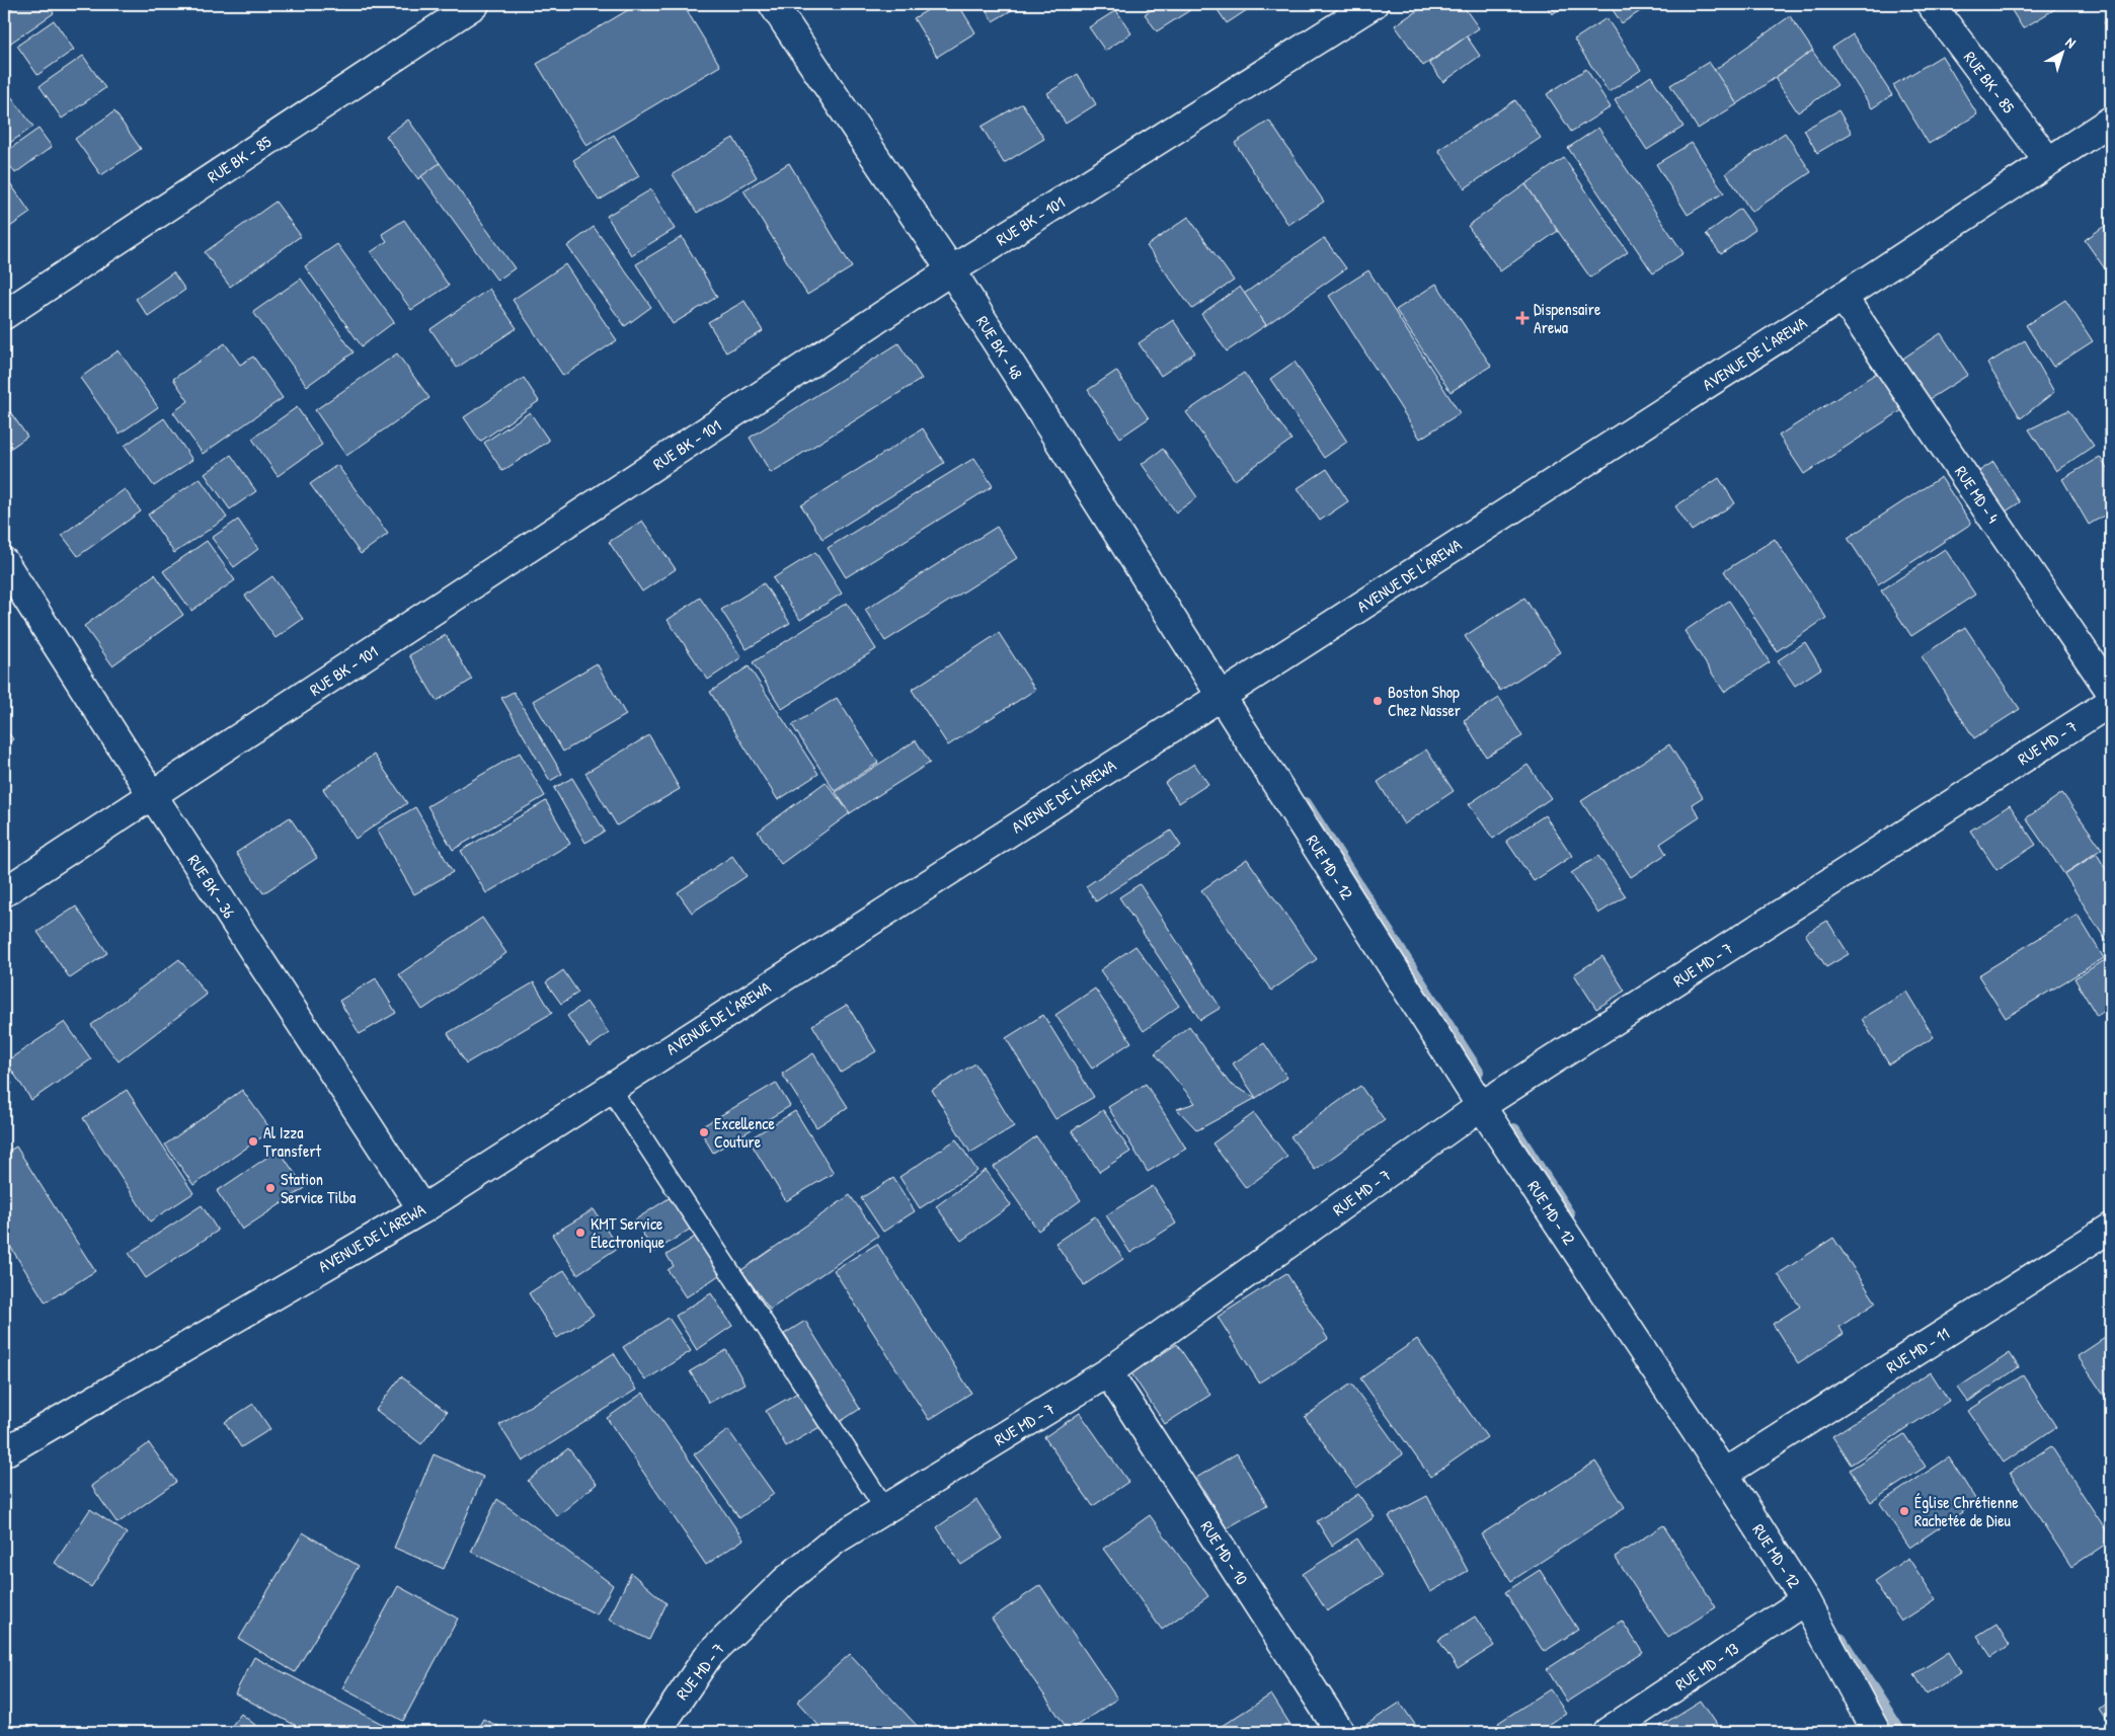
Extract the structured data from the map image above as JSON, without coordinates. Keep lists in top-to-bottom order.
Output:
{
  "streets": {
    "street": [
      "RUE BK - 85",
      "RUE BK - 101",
      "RUE BK - 48",
      "AVENUE DE L'AREWA",
      "RUE MD - 4",
      "RUE MD - 7",
      "RUE MD - 12",
      "RUE BK - 36",
      "RUE MD - 11",
      "RUE MD - 10",
      "RUE MD - 13"
    ]
  },
  "crossings": [
    ["RUE BK - 85", "AVENUE DE L'AREWA"],
    ["RUE BK - 101", "RUE BK - 48"],
    ["RUE BK - 101", "RUE BK - 36"],
    ["RUE BK - 48", "AVENUE DE L'AREWA"],
    ["RUE BK - 48", "RUE MD - 12"],
    ["AVENUE DE L'AREWA", "RUE MD - 4"],
    ["AVENUE DE L'AREWA", "RUE MD - 12"],
    ["AVENUE DE L'AREWA", "RUE BK - 36"],
    ["RUE MD - 7", "RUE MD - 12"],
    ["RUE MD - 7", "RUE MD - 10"],
    ["RUE MD - 12", "RUE MD - 11"],
    ["RUE MD - 12", "RUE MD - 13"]
  ],
  "places": {
    "health": ["Dispensaire Arewa"],
    "other": [
      "Boston Shop Chez Nasser",
      "Excellence Couture",
      "Al Izza Transfert",
      "Station Service Tilba",
      "KMT Service Électronique",
      "Église Chrétienne Rachetée de Dieu"
    ]
  },
  "north": "top right"
}
